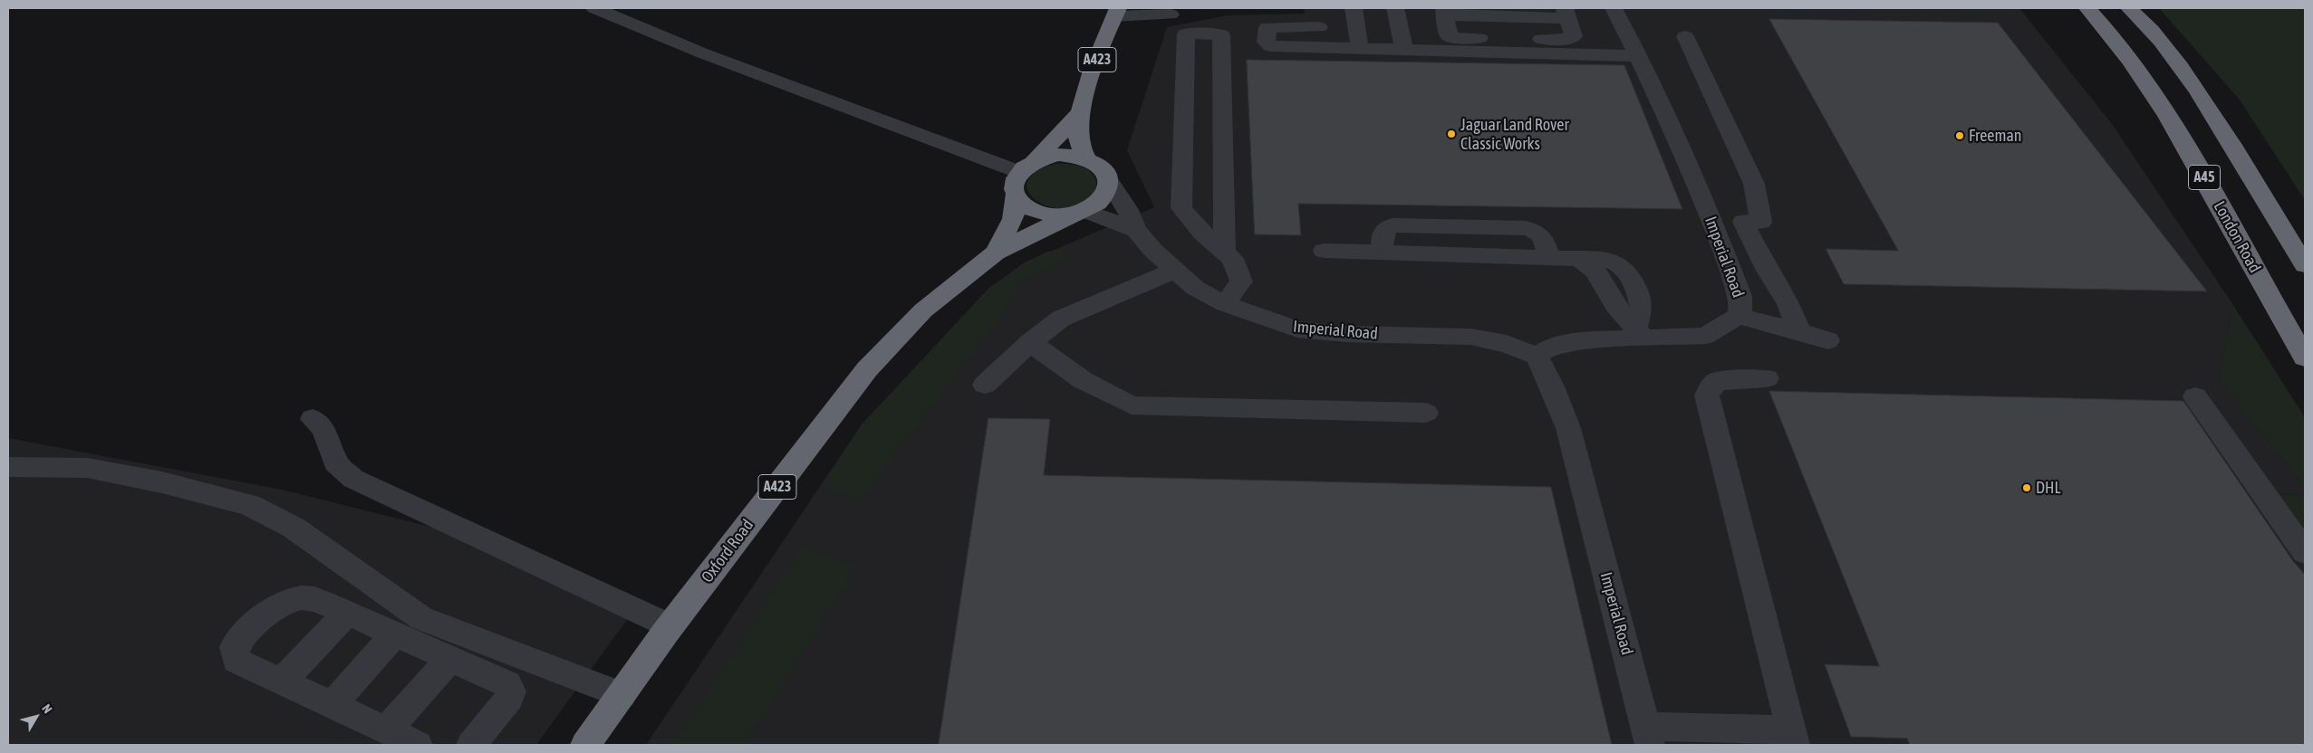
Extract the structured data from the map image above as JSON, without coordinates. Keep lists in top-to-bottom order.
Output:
{
  "streets": {
    "highway": [
      "A423",
      "A45",
      "London Road",
      "Oxford Road"
    ],
    "lane": ["Imperial Road"]
  },
  "crossings": [
    ["A423", "Imperial Road"],
    ["A423", "Oxford Road"],
    ["Imperial Road", "Oxford Road"]
  ],
  "places": ["Jaguar Land Rover Classic Works", "Freeman", "DHL"],
  "north": "top right"
}
